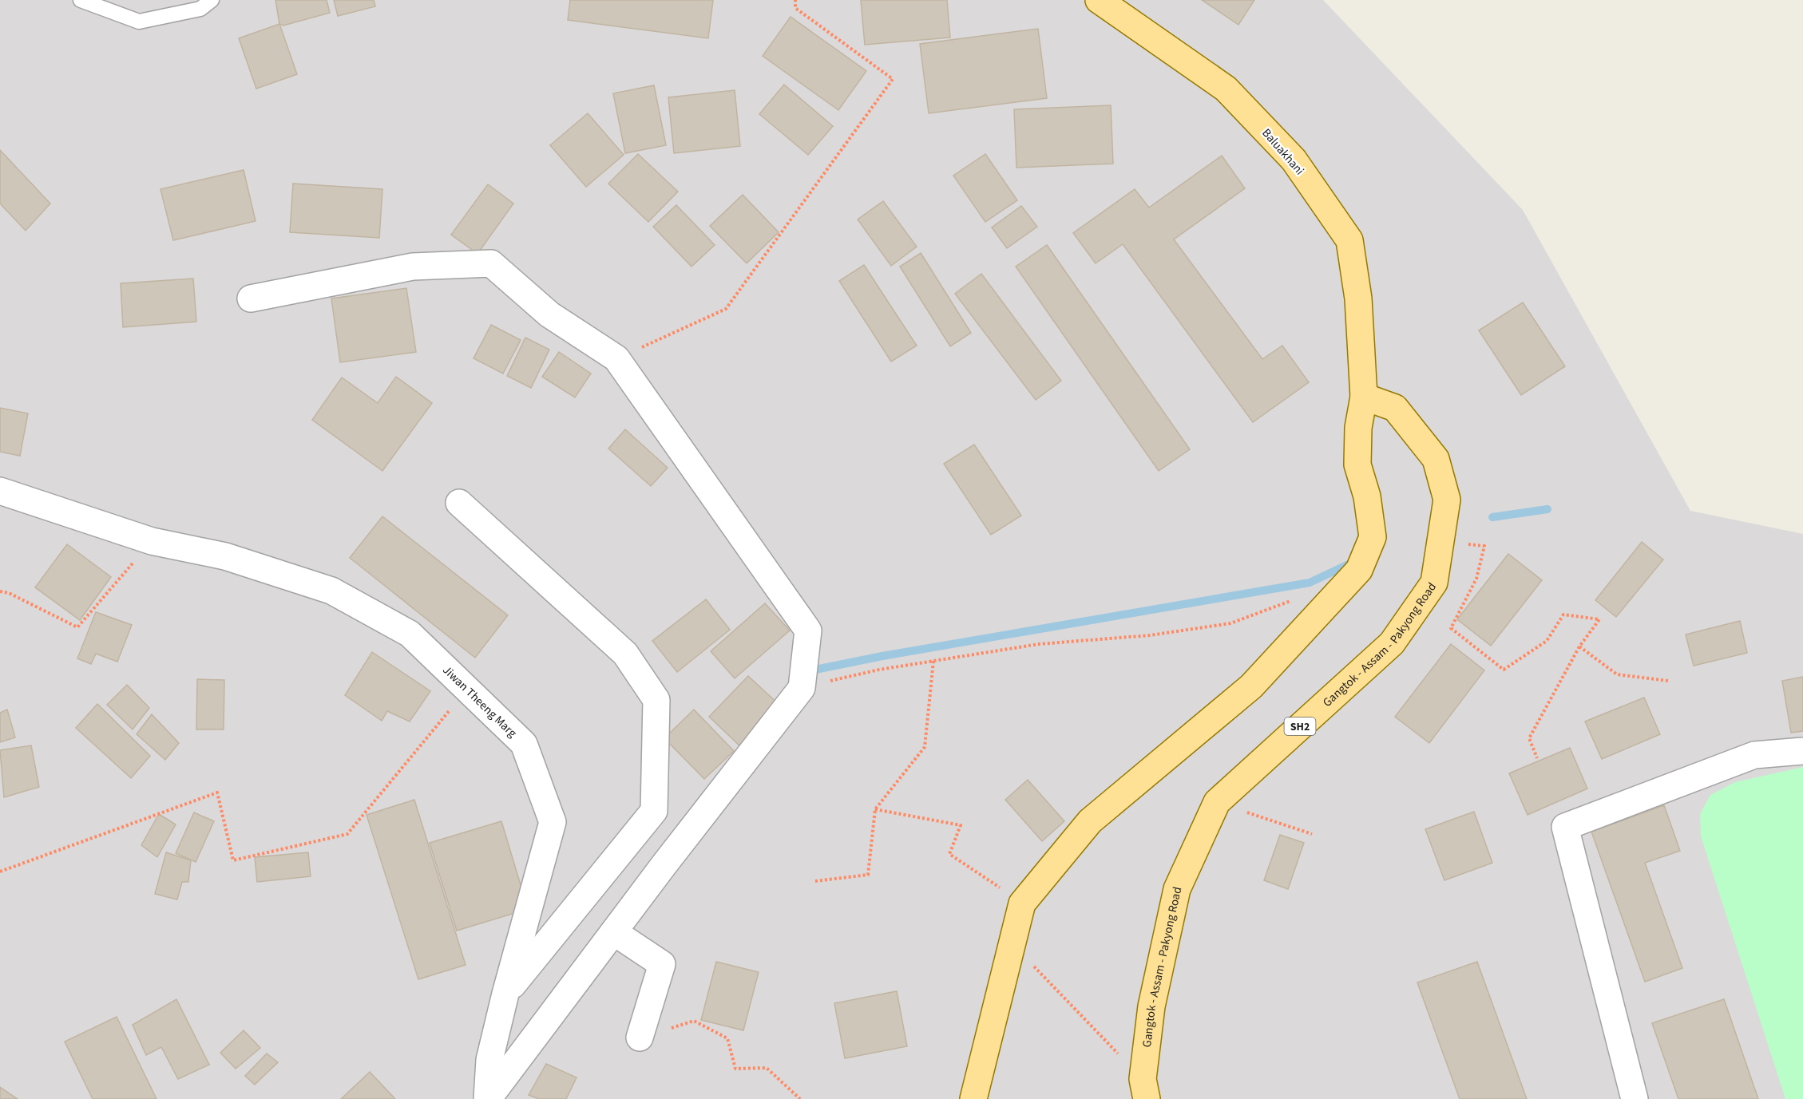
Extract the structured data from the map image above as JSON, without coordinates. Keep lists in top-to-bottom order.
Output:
{
  "streets": {
    "main road": ["Baluakhani", "Gangtok - Assam - Pakyong Road", "SH2"],
    "street": ["Jiwan Theeng Marg"]
  },
  "crossings": [
    ["Baluakhani", "Gangtok - Assam - Pakyong Road"]
  ]
}
